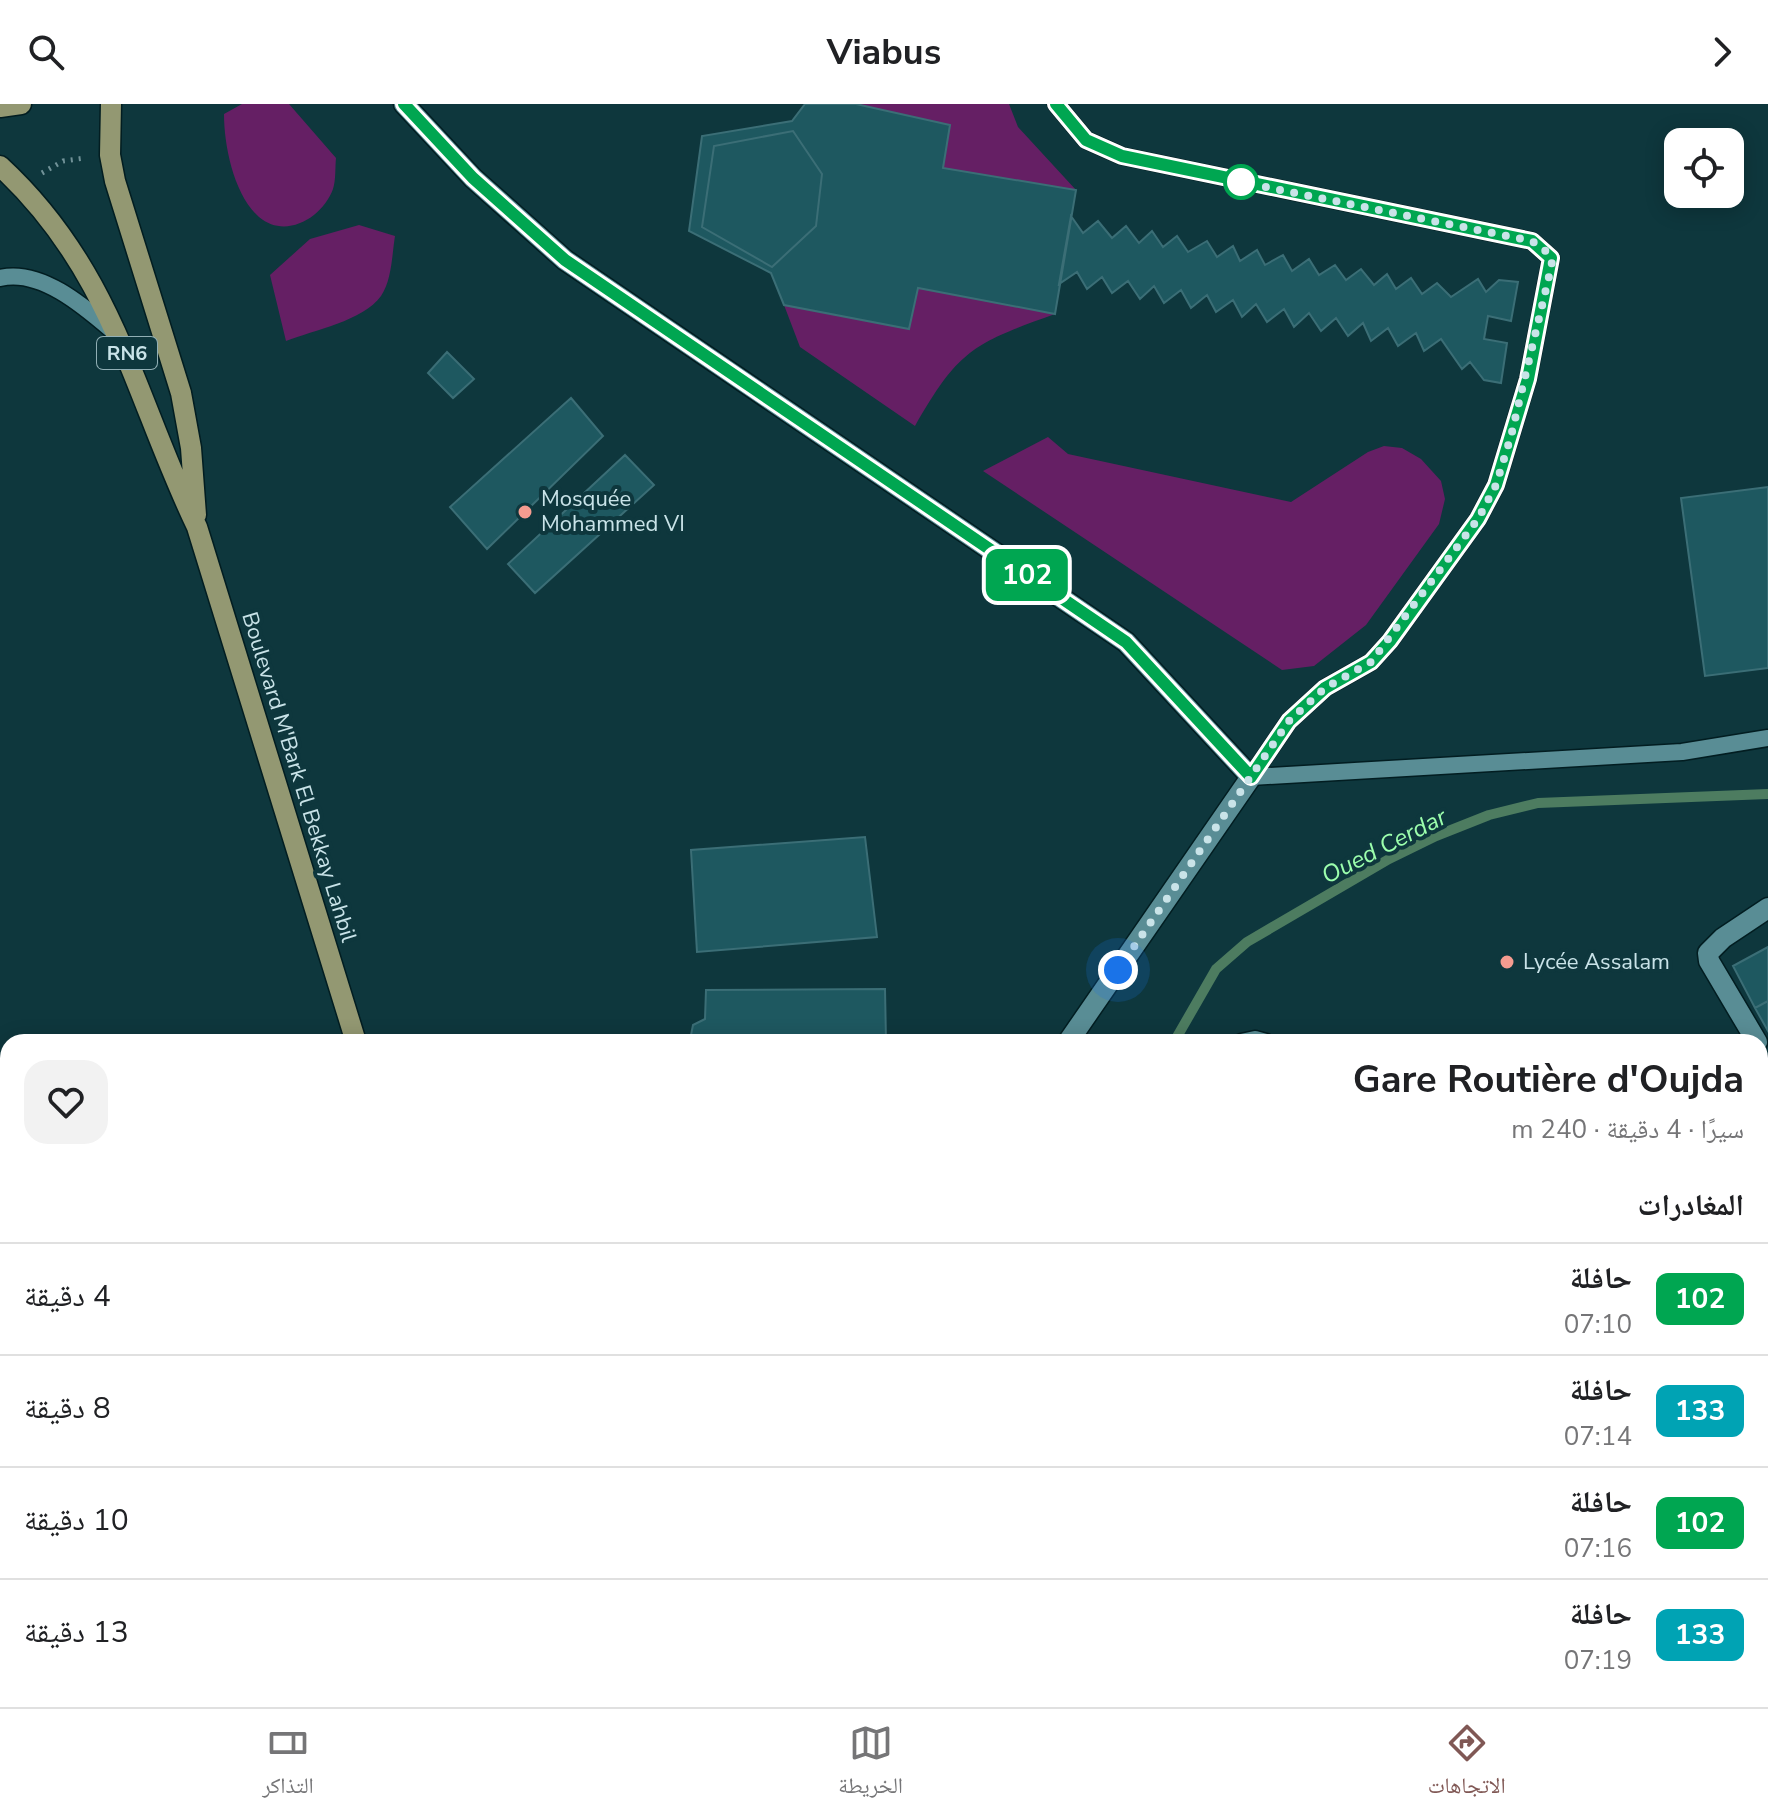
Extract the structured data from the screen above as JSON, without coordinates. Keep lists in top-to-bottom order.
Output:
{
  "streets": {
    "main road": ["RN6", "Boulevard M'Bark El Bekkay Lahbil"]
  },
  "water": ["Oued Cerdar"],
  "places": ["Mosquée Mohammed VI", "Lycée Assalam"],
  "lines": ["bus line 102"],
  "page": {
    "header": "Viabus",
    "on_map": "102",
    "heading": [
      ["Gare Routière d'Oujda", "سيرًا · 4 دقيقة · 240 m"],
      "المغادرات"
    ],
    "list": [
      {
        "mark": "102",
        "name": "حافلة",
        "note": "07:10",
        "value": "4 دقيقة"
      },
      {
        "mark": "133",
        "name": "حافلة",
        "note": "07:14",
        "value": "8 دقيقة"
      },
      {
        "mark": "102",
        "name": "حافلة",
        "note": "07:16",
        "value": "10 دقيقة"
      },
      {
        "mark": "133",
        "name": "حافلة",
        "note": "07:19",
        "value": "13 دقيقة"
      }
    ],
    "tabs": ["الاتجاهات", "الخريطة", "التذاكر"]
  }
}
